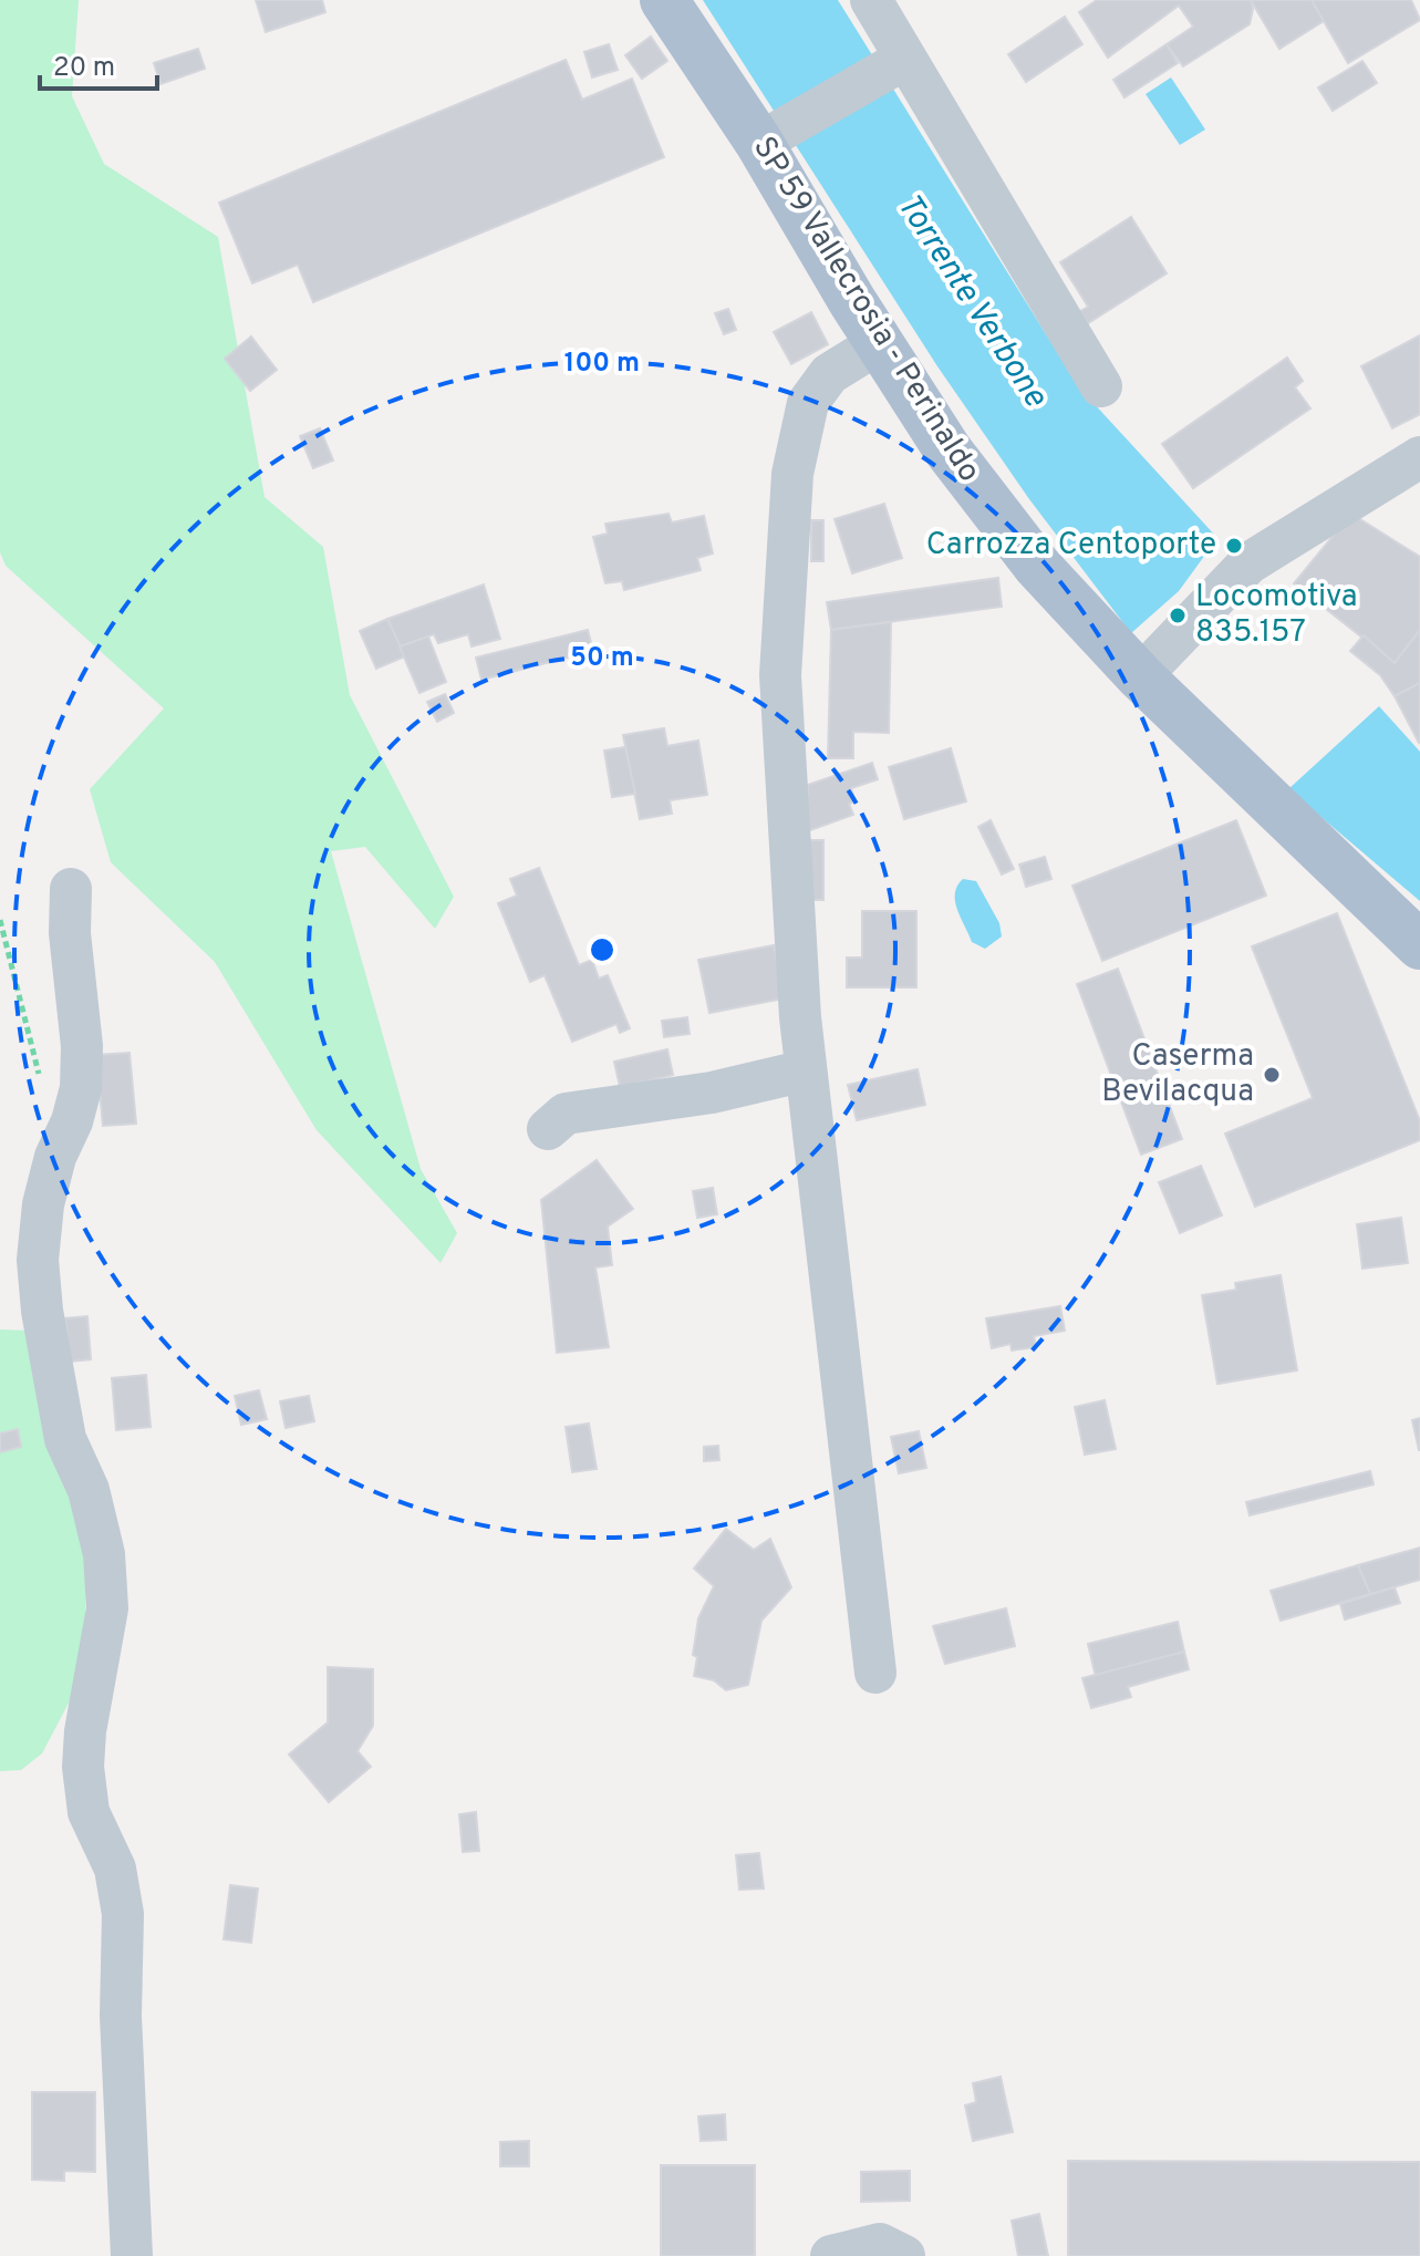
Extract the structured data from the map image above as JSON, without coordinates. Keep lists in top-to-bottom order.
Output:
{
  "streets": {
    "main road": ["SP 59 Vallecrosia - Perinaldo"]
  },
  "water": ["Torrente Verbone"],
  "places": ["Carrozza Centoporte", "Locomotiva 835.157", "Caserma Bevilacqua"],
  "scale_bar": "20 m",
  "rings": ["100 m", "50 m"]
}
